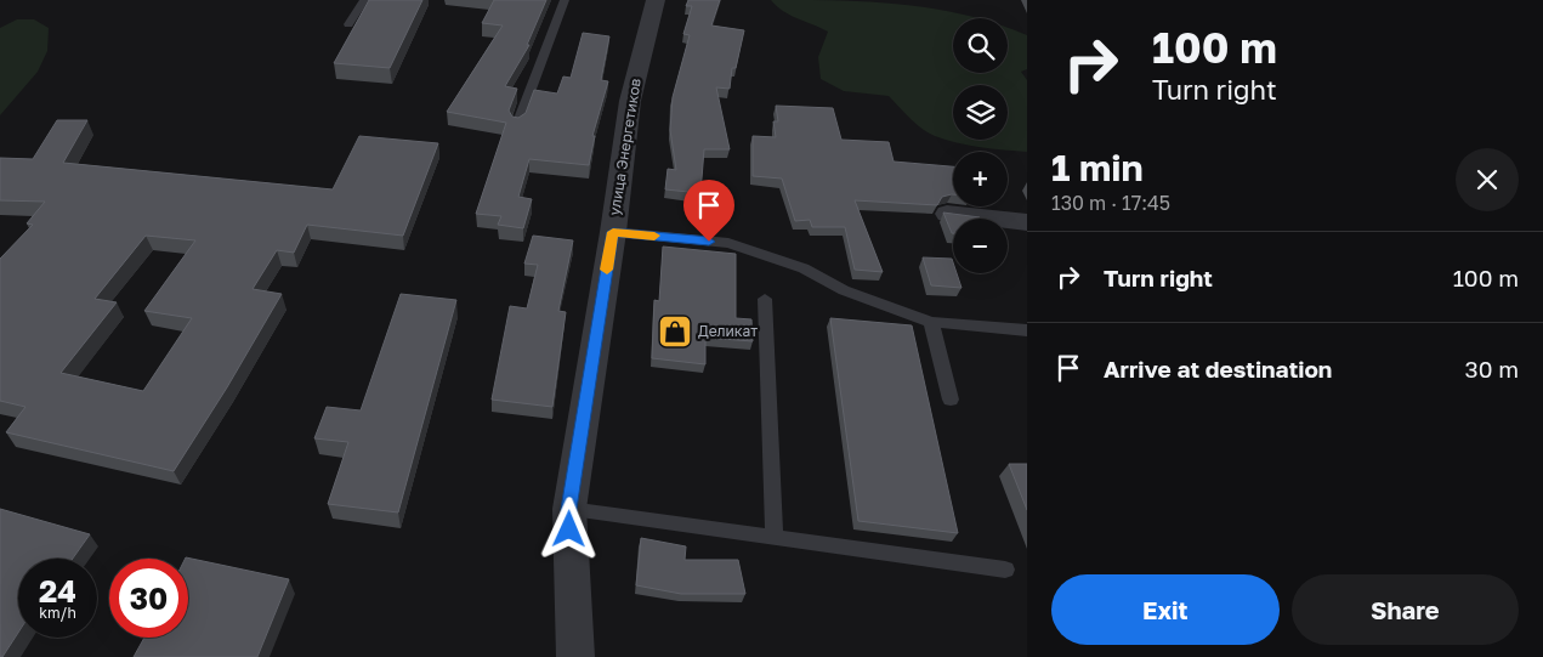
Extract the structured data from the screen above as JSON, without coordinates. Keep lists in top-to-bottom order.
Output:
{
  "streets": {
    "street": ["улица Энергетиков"]
  },
  "places": {
    "shop": ["Деликат"]
  },
  "page": {
    "turn": ["100 m", "Turn right"],
    "map_buttons": ["+", "−"],
    "heading": ["1 min", "130 m · 17:45"],
    "list": [
      {
        "name": "Turn right",
        "value": "100 m"
      },
      {
        "name": "Arrive at destination",
        "value": "30 m"
      }
    ],
    "speed": "24 km/h",
    "limit": "30",
    "buttons": ["Exit", "Share"]
  }
}
